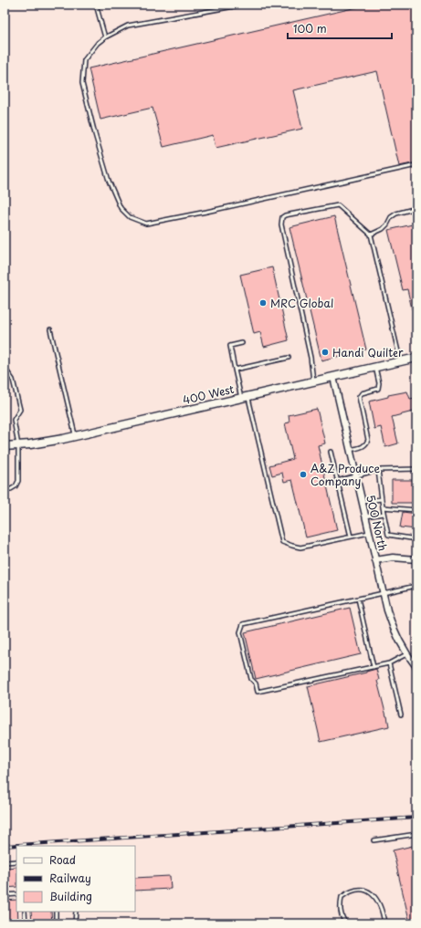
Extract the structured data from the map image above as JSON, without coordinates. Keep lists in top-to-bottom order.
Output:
{
  "streets": {
    "street": ["400 West", "500 North"]
  },
  "crossings": [
    ["400 West", "500 North"]
  ],
  "places": ["MRC Global", "Handi Quilter", "A&Z Produce Company"],
  "legend": ["Road", "Railway", "Building"],
  "scale_bar": "100 m"
}
